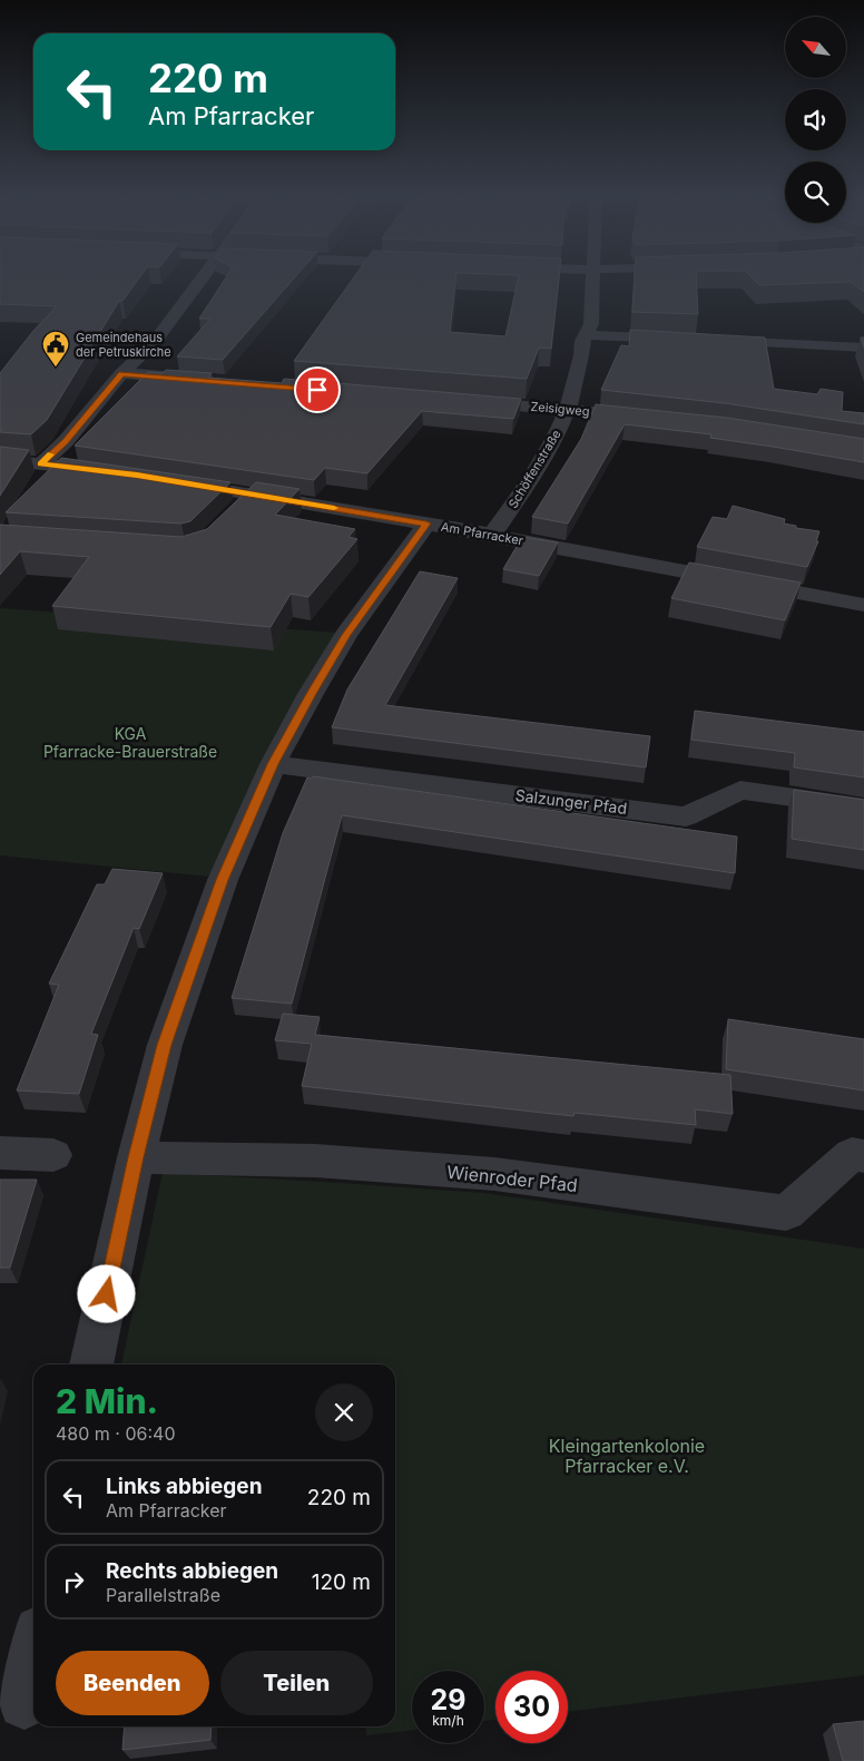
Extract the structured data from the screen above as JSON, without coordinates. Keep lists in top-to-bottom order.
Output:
{
  "streets": {
    "street": [
      "Zeisigweg",
      "Schöffenstraße",
      "Am Pfarracker",
      "Salzunger Pfad",
      "Wienroder Pfad"
    ]
  },
  "crossings": [
    ["Zeisigweg", "Schöffenstraße"],
    ["Schöffenstraße", "Am Pfarracker"]
  ],
  "parks": ["KGA Pfarracke-Brauerstraße", "Kleingartenkolonie Pfarracker e.V."],
  "places": {
    "public building": ["Gemeindehaus der Petruskirche"]
  },
  "north": "top left",
  "page": {
    "turn": ["220 m", "Am Pfarracker"],
    "heading": ["2 Min.", "480 m · 06:40"],
    "list": [
      {
        "name": "Links abbiegen",
        "note": "Am Pfarracker",
        "value": "220 m"
      },
      {
        "name": "Rechts abbiegen",
        "note": "Parallelstraße",
        "value": "120 m"
      }
    ],
    "buttons": ["Beenden", "Teilen"],
    "speed": "29 km/h",
    "limit": "30"
  }
}
